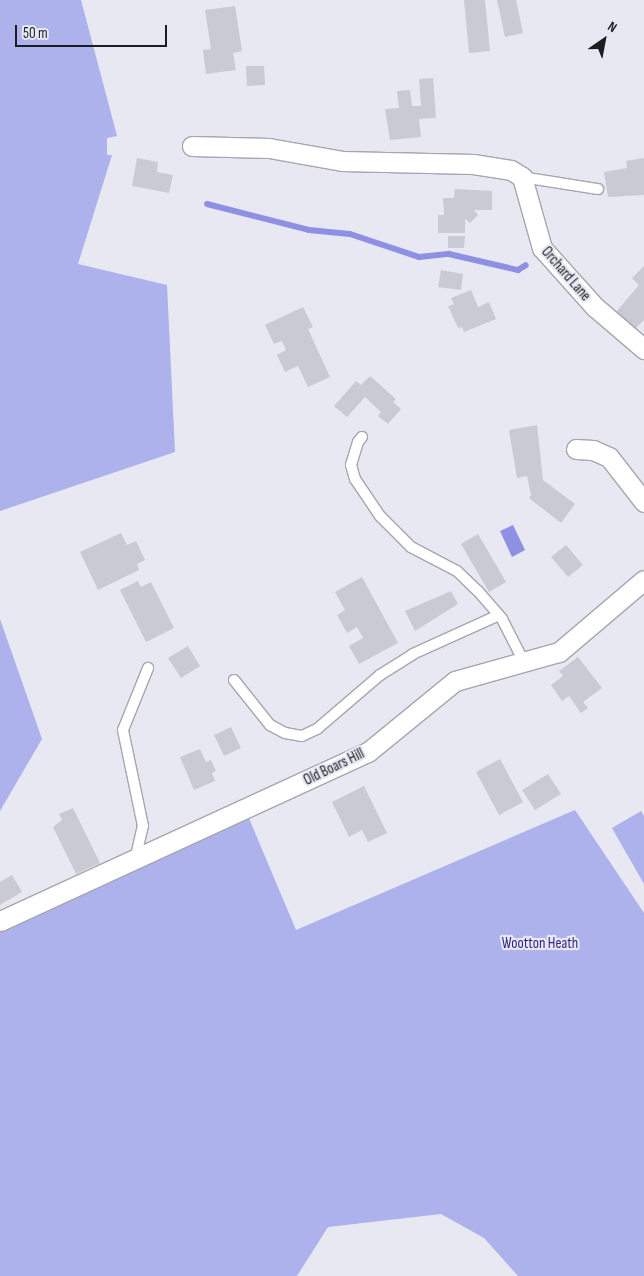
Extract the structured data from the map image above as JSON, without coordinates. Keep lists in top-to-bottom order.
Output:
{
  "streets": {
    "street": ["Orchard Lane", "Old Boars Hill"]
  },
  "parks": ["Wootton Heath"],
  "scale_bar": "50 m",
  "north": "top right"
}
